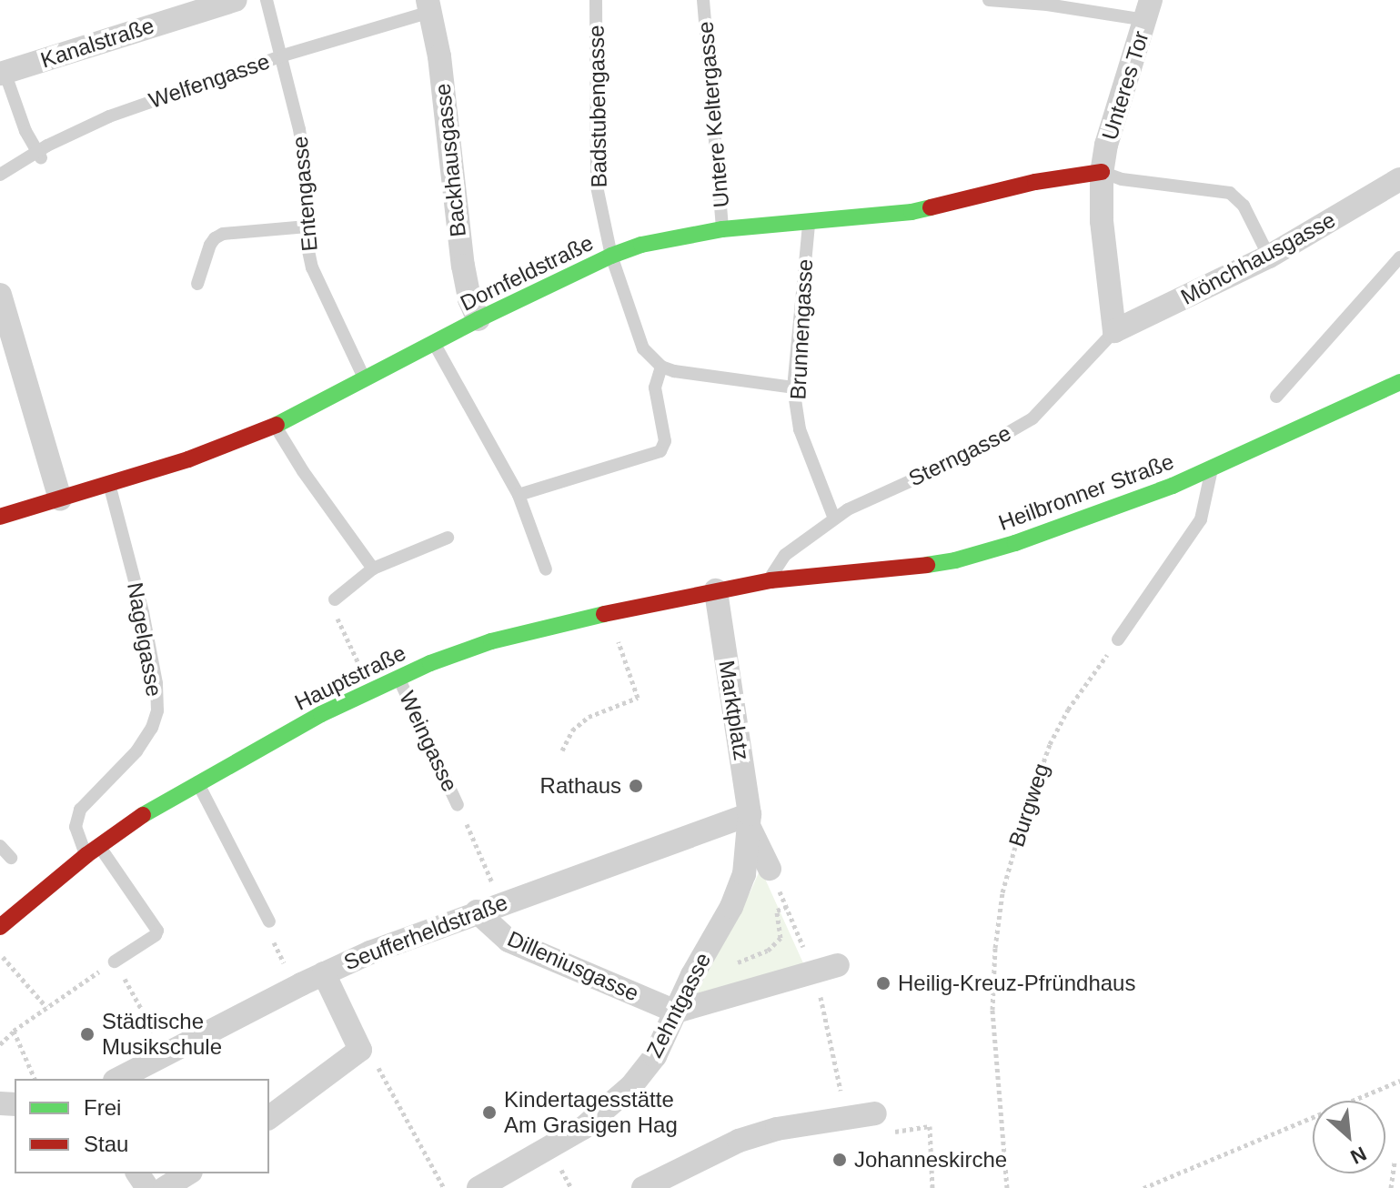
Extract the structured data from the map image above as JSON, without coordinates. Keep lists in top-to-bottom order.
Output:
{
  "streets": {
    "street": [
      "Kanalstraße",
      "Unteres Tor",
      "Backhausgasse",
      "Mönchhausgasse",
      "Dornfeldstraße",
      "Heilbronner Straße",
      "Hauptstraße",
      "Marktplatz",
      "Seufferheldstraße",
      "Dilleniusgasse",
      "Zehntgasse"
    ],
    "lane": [
      "Welfengasse",
      "Badstubengasse",
      "Untere Keltergasse",
      "Entengasse",
      "Brunnengasse",
      "Sterngasse",
      "Nagelgasse",
      "Weingasse"
    ],
    "path": ["Burgweg"]
  },
  "crossings": [
    ["Welfengasse", "Backhausgasse"],
    ["Welfengasse", "Entengasse"],
    ["Unteres Tor", "Dornfeldstraße"],
    ["Badstubengasse", "Dornfeldstraße"],
    ["Untere Keltergasse", "Dornfeldstraße"],
    ["Backhausgasse", "Dornfeldstraße"],
    ["Entengasse", "Dornfeldstraße"],
    ["Mönchhausgasse", "Sterngasse"],
    ["Dornfeldstraße", "Brunnengasse"],
    ["Dornfeldstraße", "Nagelgasse"],
    ["Brunnengasse", "Sterngasse"],
    ["Sterngasse", "Heilbronner Straße"],
    ["Sterngasse", "Hauptstraße"],
    ["Heilbronner Straße", "Hauptstraße"],
    ["Nagelgasse", "Hauptstraße"],
    ["Hauptstraße", "Marktplatz"],
    ["Hauptstraße", "Weingasse"],
    ["Marktplatz", "Seufferheldstraße"],
    ["Marktplatz", "Zehntgasse"],
    ["Seufferheldstraße", "Dilleniusgasse"],
    ["Seufferheldstraße", "Zehntgasse"],
    ["Dilleniusgasse", "Zehntgasse"]
  ],
  "places": [
    "Rathaus",
    "Heilig-Kreuz-Pfründhaus",
    "Städtische Musikschule",
    "Kindertagesstätte Am Grasigen Hag",
    "Johanneskirche"
  ],
  "legend": ["Frei", "Stau"],
  "north": "bottom right"
}
